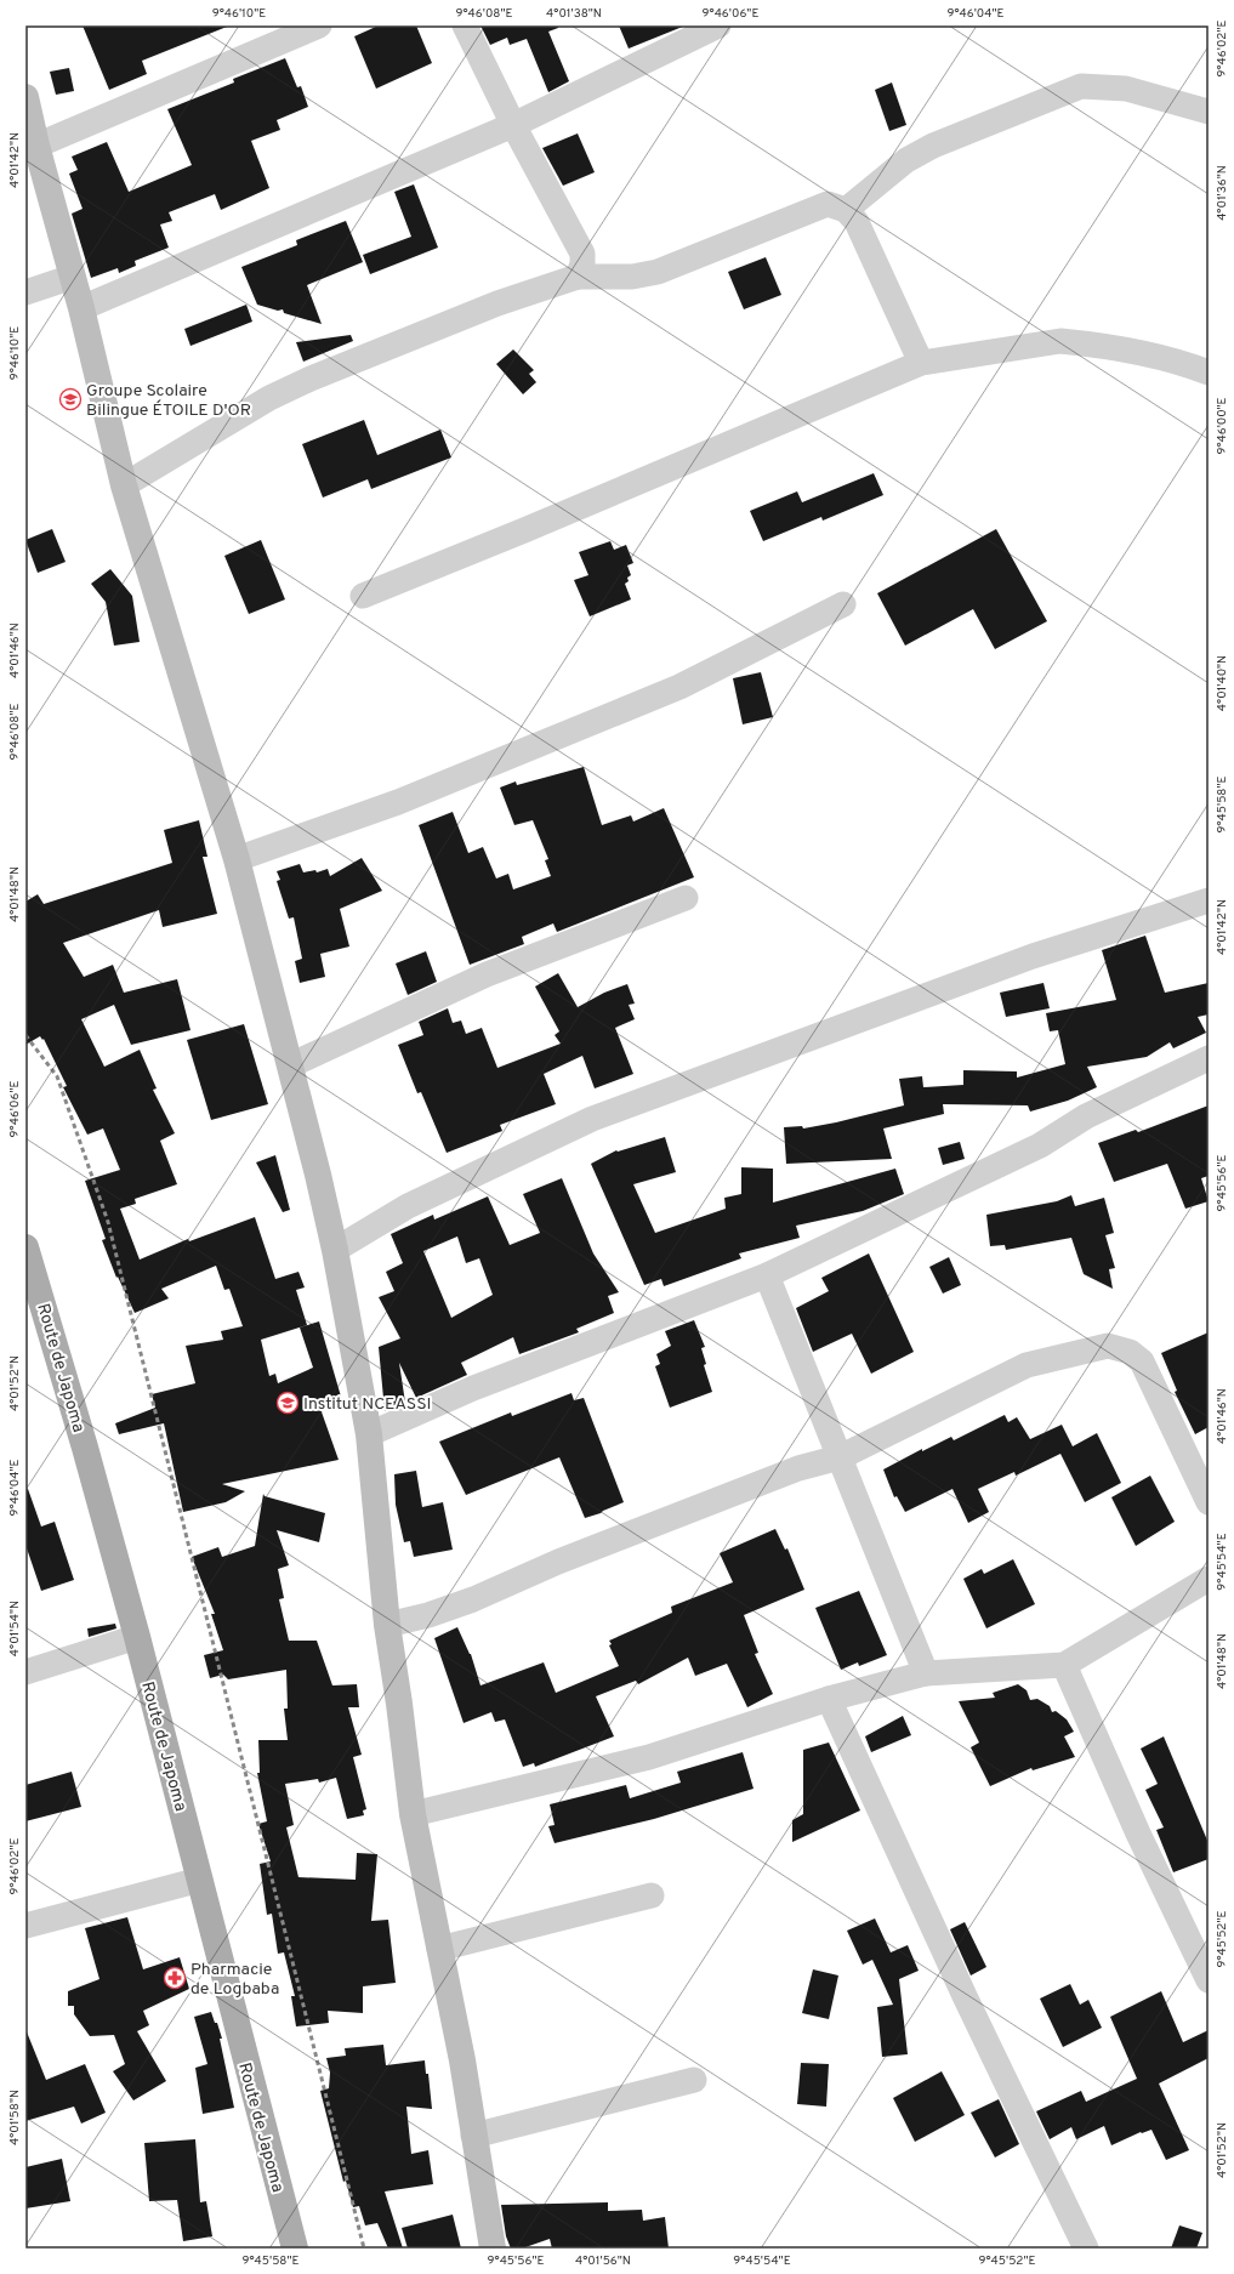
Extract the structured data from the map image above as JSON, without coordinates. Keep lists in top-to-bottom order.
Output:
{
  "streets": {
    "main road": ["Route de Japoma"]
  },
  "places": {
    "school or university": ["Groupe Scolaire Bilingue ÉTOILE D'OR", "Institut NCEASSI"],
    "pharmacy": ["Pharmacie de Logbaba"]
  },
  "coordinates": [
    "9°46'10\"E",
    "9°46'08\"E",
    "4°01'38\"N",
    "9°46'06\"E",
    "9°46'04\"E",
    "9°46'02\"E",
    "4°01'42\"N",
    "4°01'36\"N",
    "9°46'00\"E",
    "4°01'46\"N",
    "4°01'40\"N",
    "9°45'58\"E",
    "4°01'48\"N",
    "9°45'56\"E",
    "4°01'52\"N",
    "9°45'54\"E",
    "4°01'54\"N",
    "9°45'52\"E",
    "4°01'58\"N",
    "4°01'56\"N"
  ]
}
